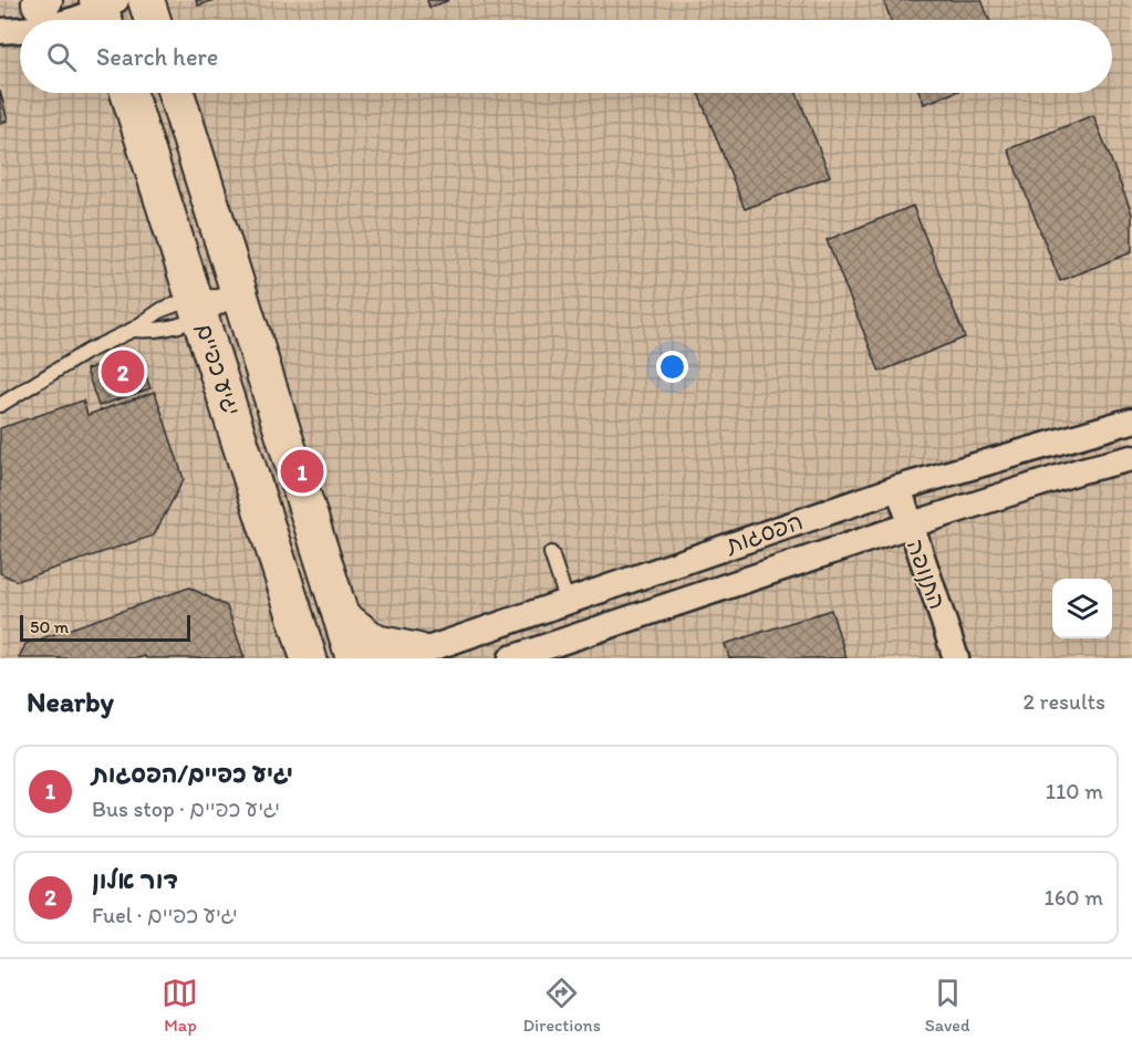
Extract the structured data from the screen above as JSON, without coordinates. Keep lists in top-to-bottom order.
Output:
{
  "streets": {
    "street": ["יגיע כפיים", "הפסגות", "התנופה"]
  },
  "crossings": [
    ["הפסגות", "התנופה"]
  ],
  "scale_bar": "50 m",
  "page": {
    "search": "Search here",
    "pins": ["2", "1"],
    "scale": "50 m",
    "heading": ["Nearby", "2 results"],
    "list": [
      {
        "mark": "1",
        "name": "יגיע כפיים/הפסגות",
        "note": "Bus stop · יגיע כפיים",
        "value": "110 m"
      },
      {
        "mark": "2",
        "name": "דור אלון",
        "note": "Fuel · יגיע כפיים",
        "value": "160 m"
      }
    ],
    "nav": ["Map", "Directions", "Saved"]
  }
}
